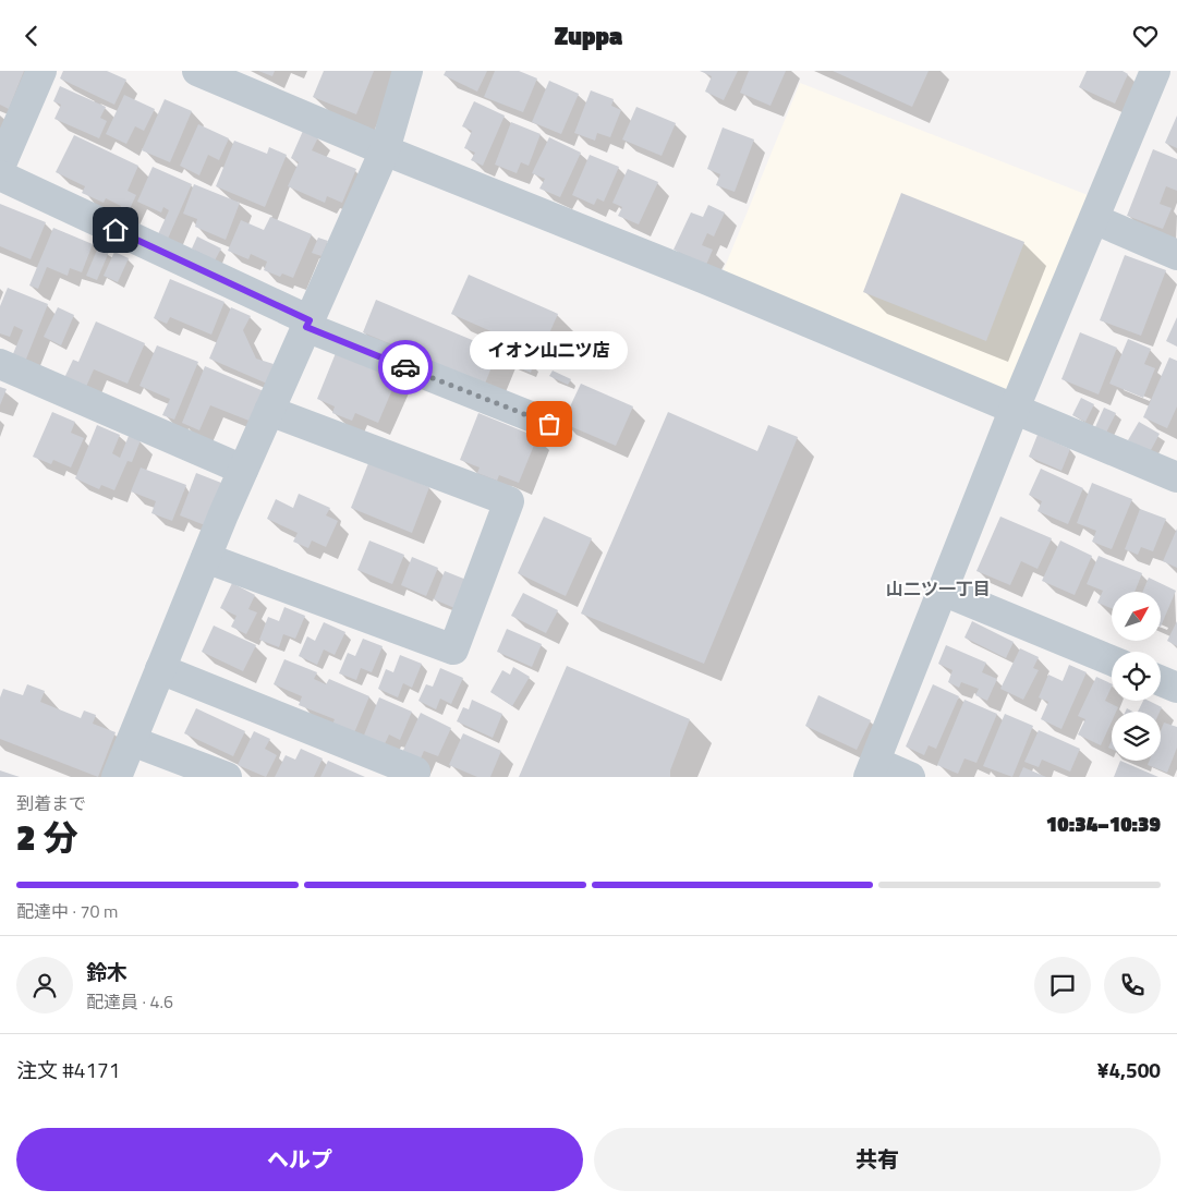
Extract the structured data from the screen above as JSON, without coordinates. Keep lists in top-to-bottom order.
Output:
{
  "districts": ["山二ツ一丁目"],
  "places": ["イオン山二ツ店"],
  "north": "top right",
  "page": {
    "header": "Zuppa",
    "bubble": "イオン山二ツ店",
    "heading": ["2 分", "到着まで", "10:34–10:39"],
    "panel": [
      "鈴木",
      "配達員 · 4.6",
      "注文 #4171",
      "¥4,500"
    ],
    "bar": "配達中 · 70 m",
    "buttons": ["ヘルプ", "共有"]
  }
}
